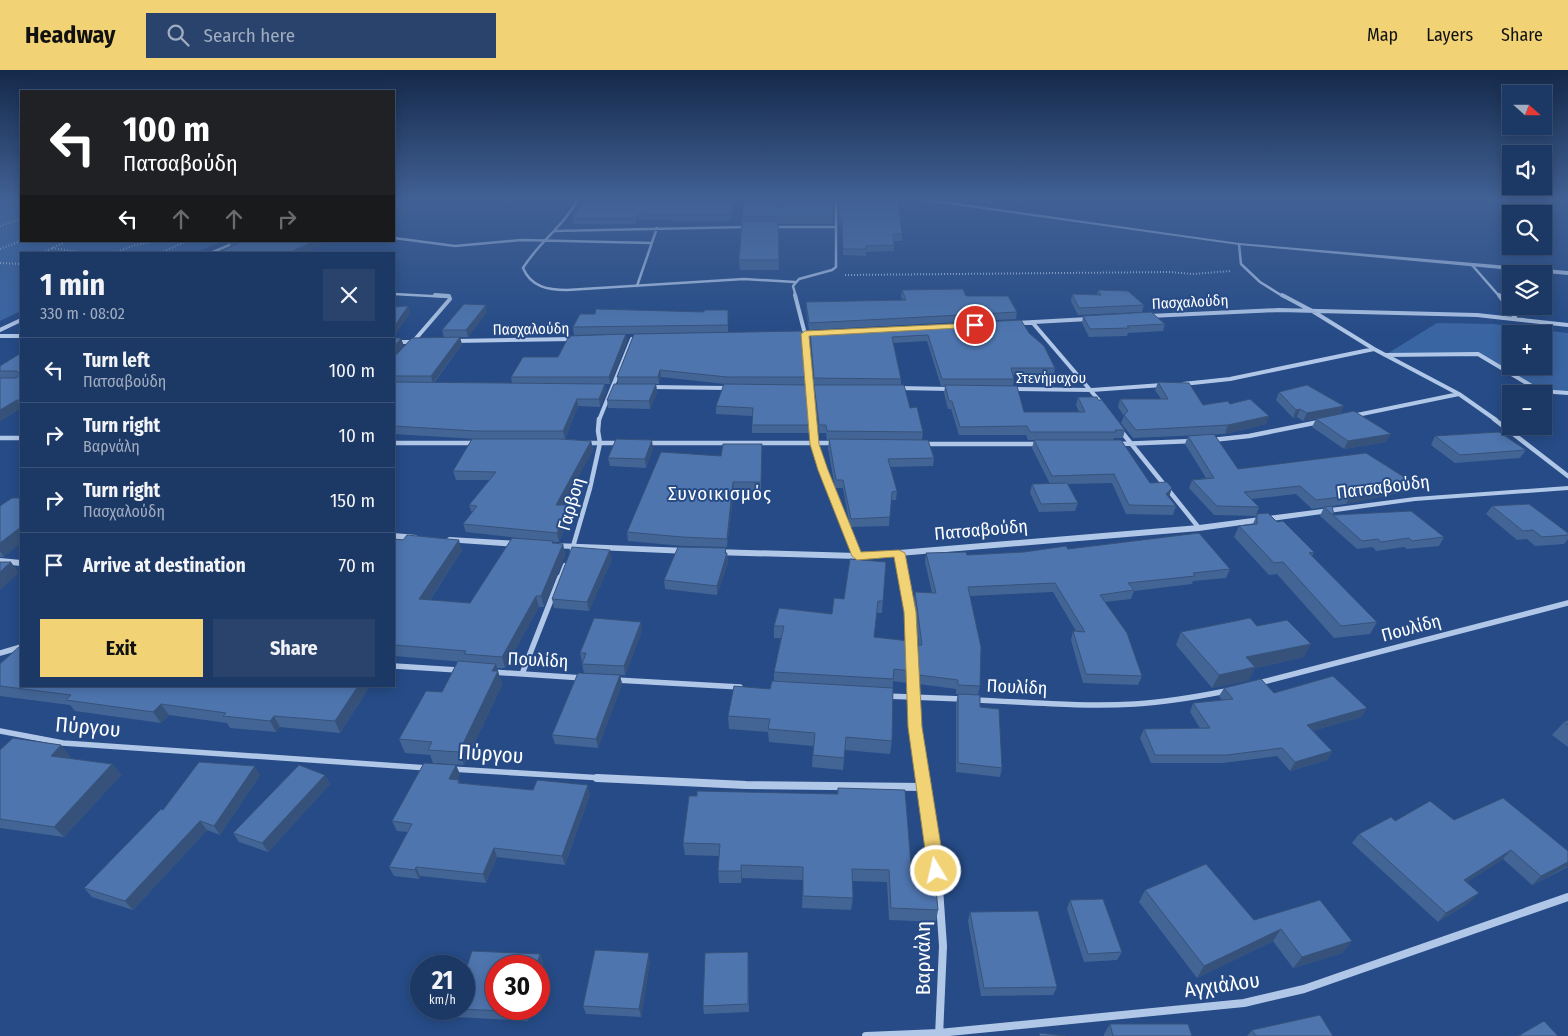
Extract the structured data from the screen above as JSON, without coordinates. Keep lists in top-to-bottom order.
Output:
{
  "streets": {
    "street": [
      "Πασχαλούδη",
      "Στενήμαχου",
      "Πατσαβούδη",
      "Γαρβοη",
      "Πουλίδη",
      "Πύργου",
      "Βαρνάλη",
      "Αγχιάλου"
    ]
  },
  "crossings": [
    ["Πατσαβούδη", "Γαρβοη"],
    ["Πατσαβούδη", "Βαρνάλη"],
    ["Πουλίδη", "Βαρνάλη"],
    ["Πύργου", "Βαρνάλη"],
    ["Βαρνάλη", "Αγχιάλου"]
  ],
  "districts": ["Συνοικισμός"],
  "north": "right",
  "page": {
    "header": "Headway",
    "search": "Search here",
    "nav": ["Map", "Layers", "Share"],
    "map_buttons": ["+", "−"],
    "turn": ["100 m", "Πατσαβούδη"],
    "heading": ["1 min", "330 m · 08:02"],
    "list": [
      {
        "name": "Turn left",
        "note": "Πατσαβούδη",
        "value": "100 m"
      },
      {
        "name": "Turn right",
        "note": "Βαρνάλη",
        "value": "10 m"
      },
      {
        "name": "Turn right",
        "note": "Πασχαλούδη",
        "value": "150 m"
      },
      {
        "name": "Arrive at destination",
        "value": "70 m"
      }
    ],
    "buttons": ["Exit", "Share"],
    "speed": "21 km/h",
    "limit": "30"
  }
}
